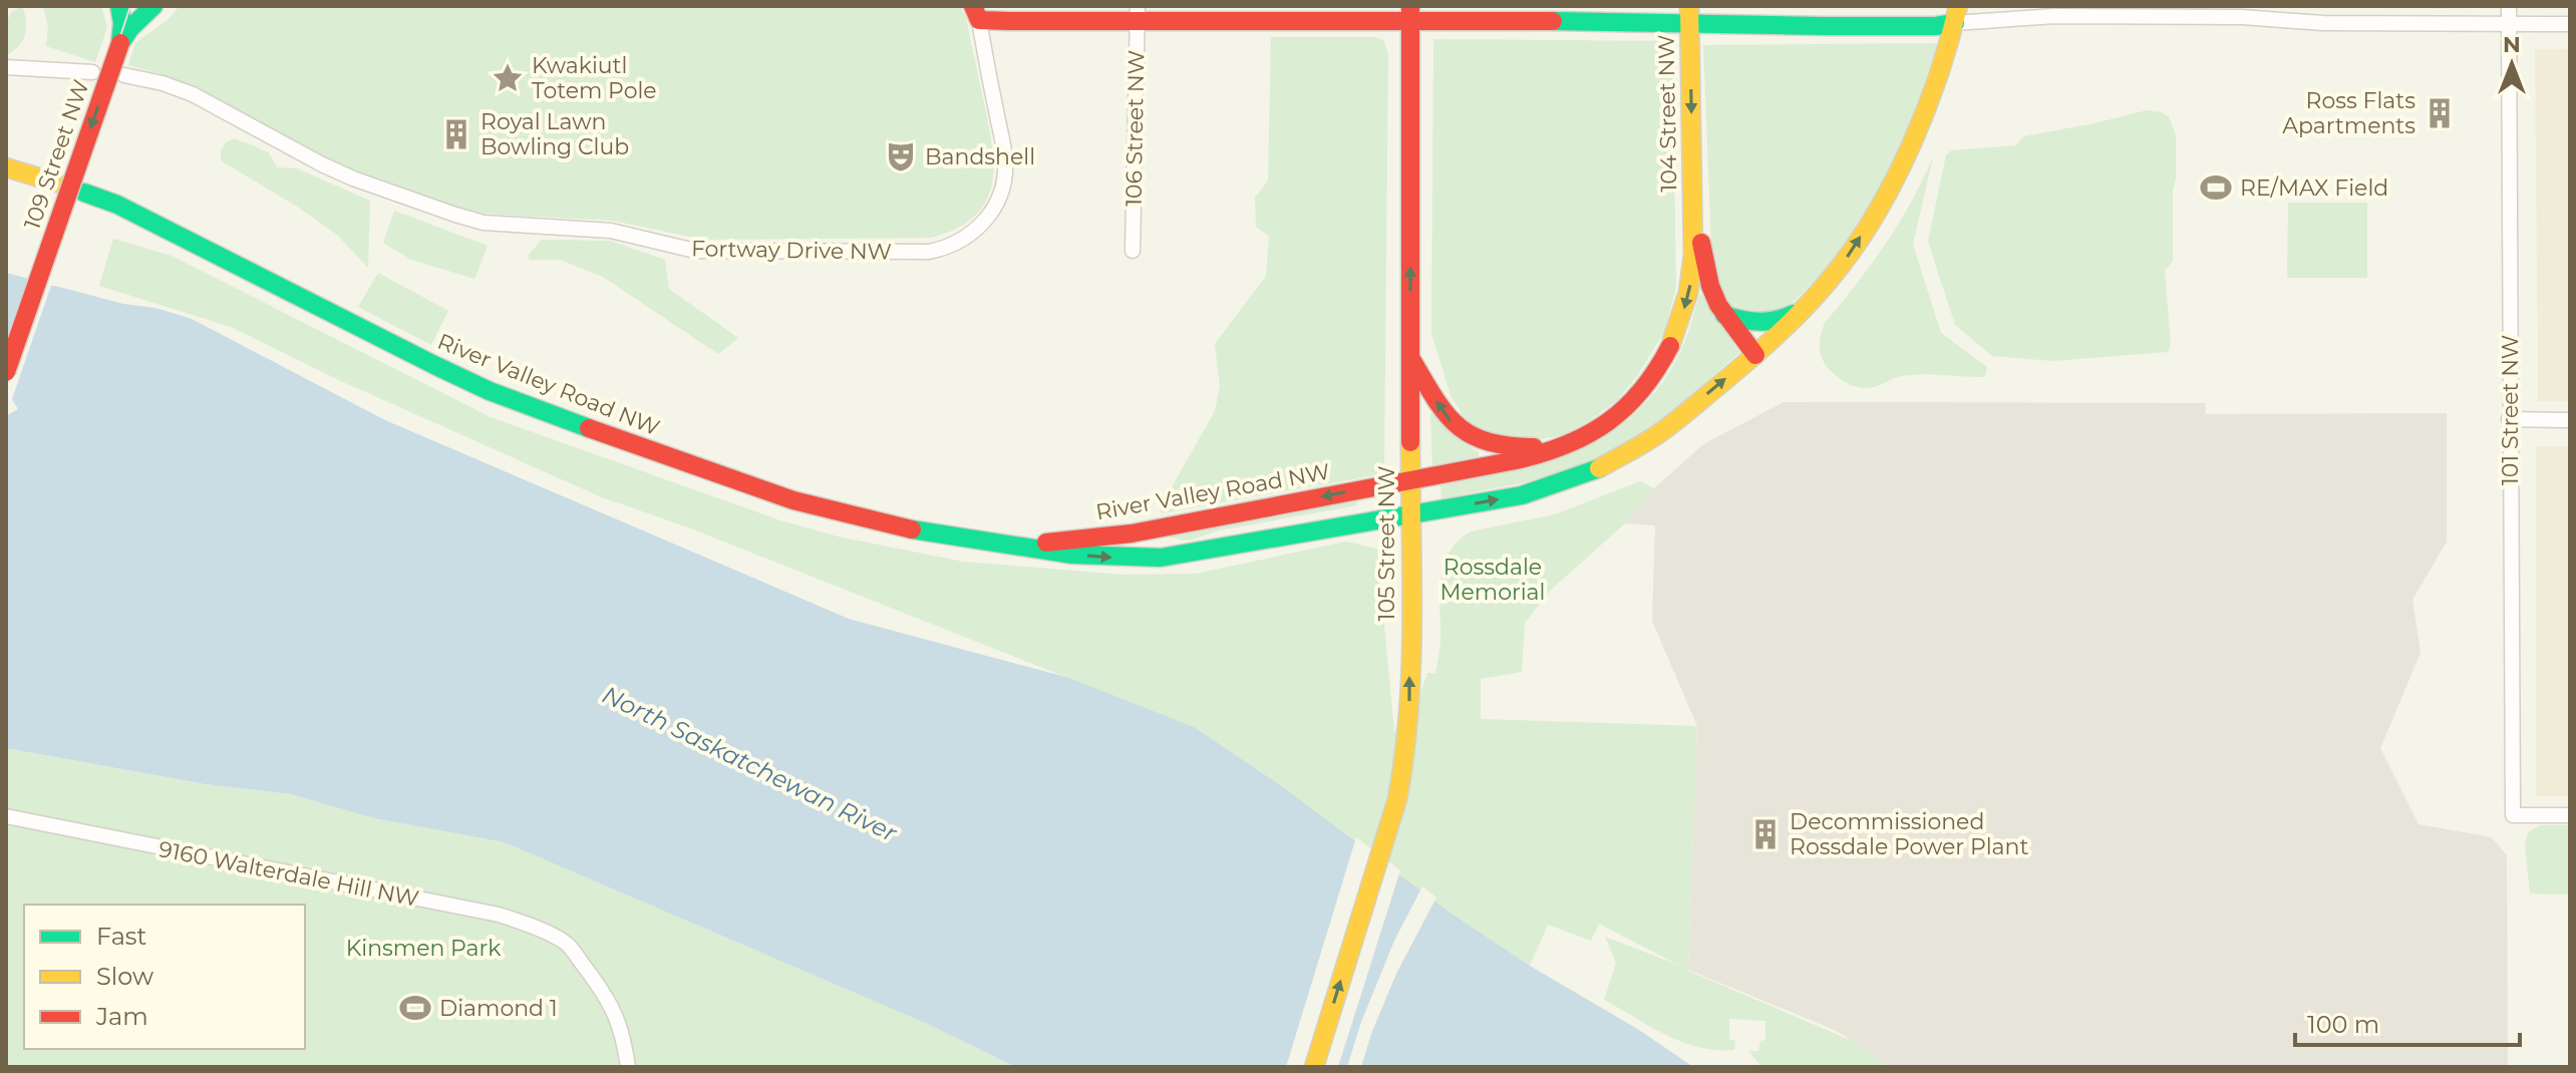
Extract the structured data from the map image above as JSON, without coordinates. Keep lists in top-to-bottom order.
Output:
{
  "streets": {
    "main road": [
      "104 Street NW",
      "109 Street NW",
      "River Valley Road NW",
      "105 Street NW"
    ],
    "street": [
      "106 Street NW",
      "Fortway Drive NW",
      "101 Street NW",
      "9160 Walterdale Hill NW"
    ]
  },
  "crossings": [
    ["River Valley Road NW", "105 Street NW"]
  ],
  "one_way": ["104 Street NW", "109 Street NW", "105 Street NW"],
  "water": ["North Saskatchewan River"],
  "parks": ["Rossdale Memorial", "Kinsmen Park"],
  "places": {
    "place": ["Kwakiutl Totem Pole"],
    "building": ["Ross Flats Apartments", "Royal Lawn Bowling Club", "Decommissioned Rossdale Power Plant"],
    "theatre": ["Bandshell"],
    "sports": ["RE/MAX Field", "Diamond 1"]
  },
  "legend": ["Fast", "Slow", "Jam"],
  "scale_bar": "100 m",
  "north": "top"
}
